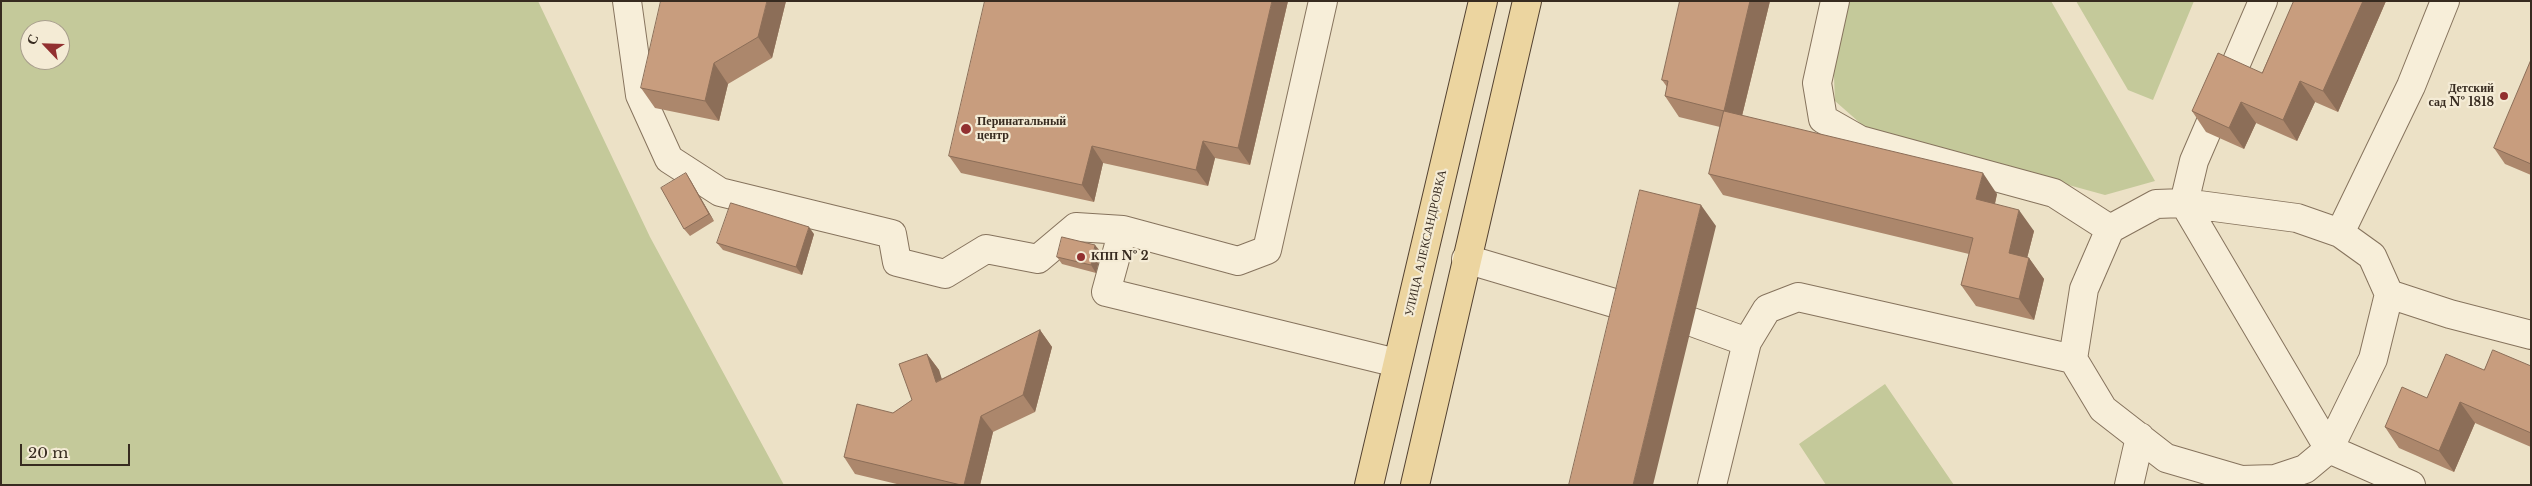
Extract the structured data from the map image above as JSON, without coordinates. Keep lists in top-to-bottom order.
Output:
{
  "streets": {
    "main road": ["УЛИЦА АЛЕКСАНДРОВКА"]
  },
  "places": ["Детский сад № 1818", "Перинатальный центр", "КПП № 2"],
  "scale_bar": "20 m",
  "north": "top left"
}
